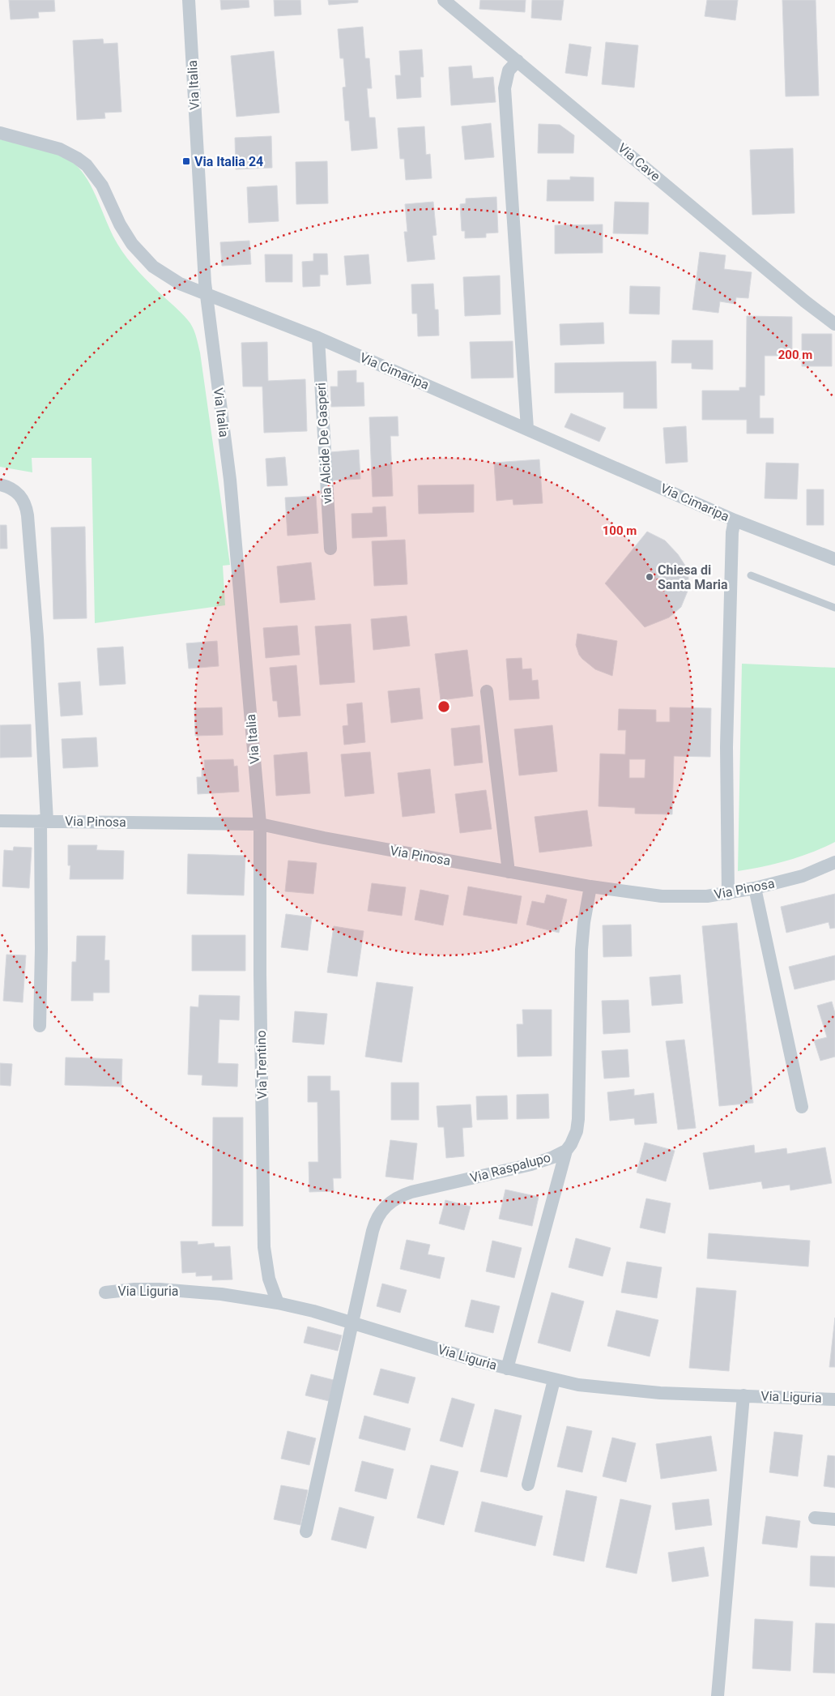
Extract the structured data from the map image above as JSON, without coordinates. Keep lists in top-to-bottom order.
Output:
{
  "streets": {
    "street": [
      "Via Italia",
      "Via Cave",
      "Via Cimaripa",
      "via Alcide De Gasperi",
      "Via Pinosa",
      "Via Trentino",
      "Via Raspalupo",
      "Via Liguria"
    ]
  },
  "crossings": [
    ["Via Italia", "Via Cimaripa"],
    ["Via Italia", "Via Pinosa"],
    ["Via Italia", "Via Trentino"],
    ["Via Cimaripa", "via Alcide De Gasperi"],
    ["Via Pinosa", "Via Trentino"],
    ["Via Pinosa", "Via Raspalupo"],
    ["Via Trentino", "Via Liguria"],
    ["Via Raspalupo", "Via Liguria"]
  ],
  "places": {
    "transit": ["Via Italia 24"],
    "other": ["Chiesa di Santa Maria"]
  },
  "rings": ["200 m", "100 m"]
}
